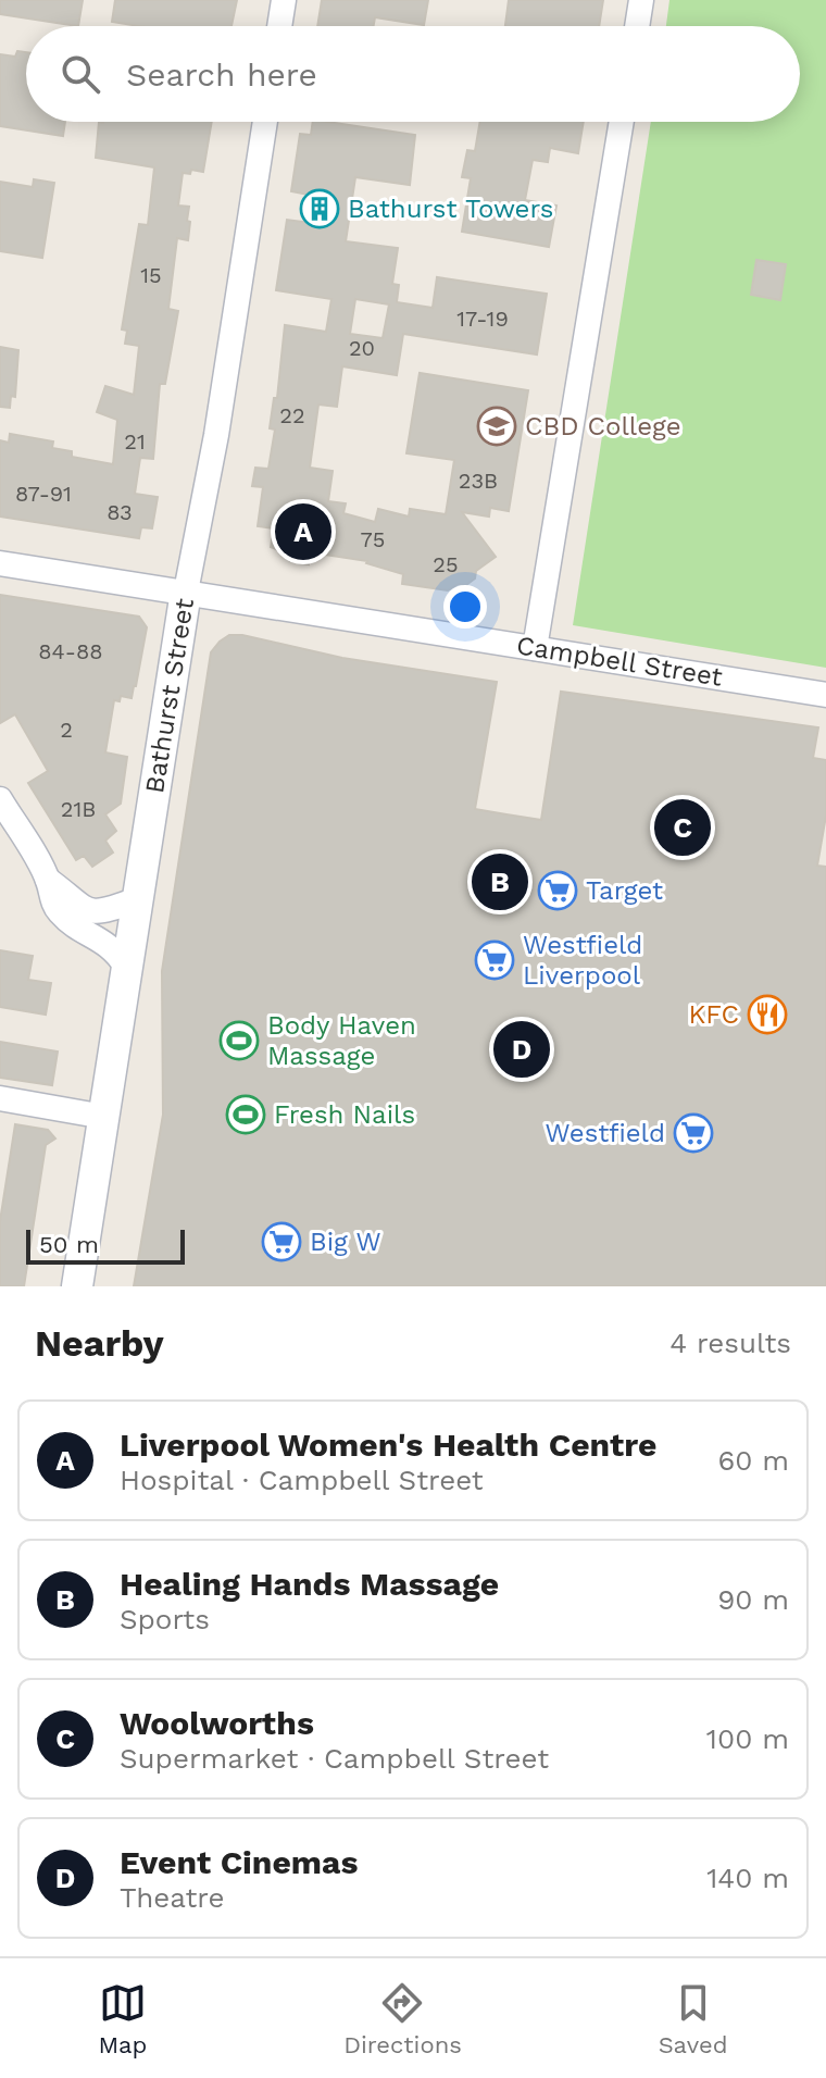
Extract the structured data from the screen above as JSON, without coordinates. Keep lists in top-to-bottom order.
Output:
{
  "streets": {
    "street": ["Campbell Street", "Bathurst Street"]
  },
  "crossings": [
    ["Campbell Street", "Bathurst Street"]
  ],
  "places": {
    "building": ["Bathurst Towers"],
    "school or university": ["CBD College"],
    "supermarket": [
      "Target",
      "Westfield Liverpool",
      "Westfield",
      "Big W"
    ],
    "restaurant": ["KFC"],
    "sports": ["Body Haven Massage", "Fresh Nails"]
  },
  "house_numbers": [
    "15",
    "17-19",
    "20",
    "22",
    "21",
    "23B",
    "87-91",
    "83",
    "75",
    "25",
    "84-88",
    "2",
    "21B"
  ],
  "scale_bar": "50 m",
  "page": {
    "search": "Search here",
    "pins": [
      "A",
      "C",
      "B",
      "D"
    ],
    "scale": "50 m",
    "heading": ["Nearby", "4 results"],
    "list": [
      {
        "mark": "A",
        "name": "Liverpool Women's Health Centre",
        "note": "Hospital · Campbell Street",
        "value": "60 m"
      },
      {
        "mark": "B",
        "name": "Healing Hands Massage",
        "note": "Sports",
        "value": "90 m"
      },
      {
        "mark": "C",
        "name": "Woolworths",
        "note": "Supermarket · Campbell Street",
        "value": "100 m"
      },
      {
        "mark": "D",
        "name": "Event Cinemas",
        "note": "Theatre",
        "value": "140 m"
      }
    ],
    "nav": ["Map", "Directions", "Saved"]
  }
}
